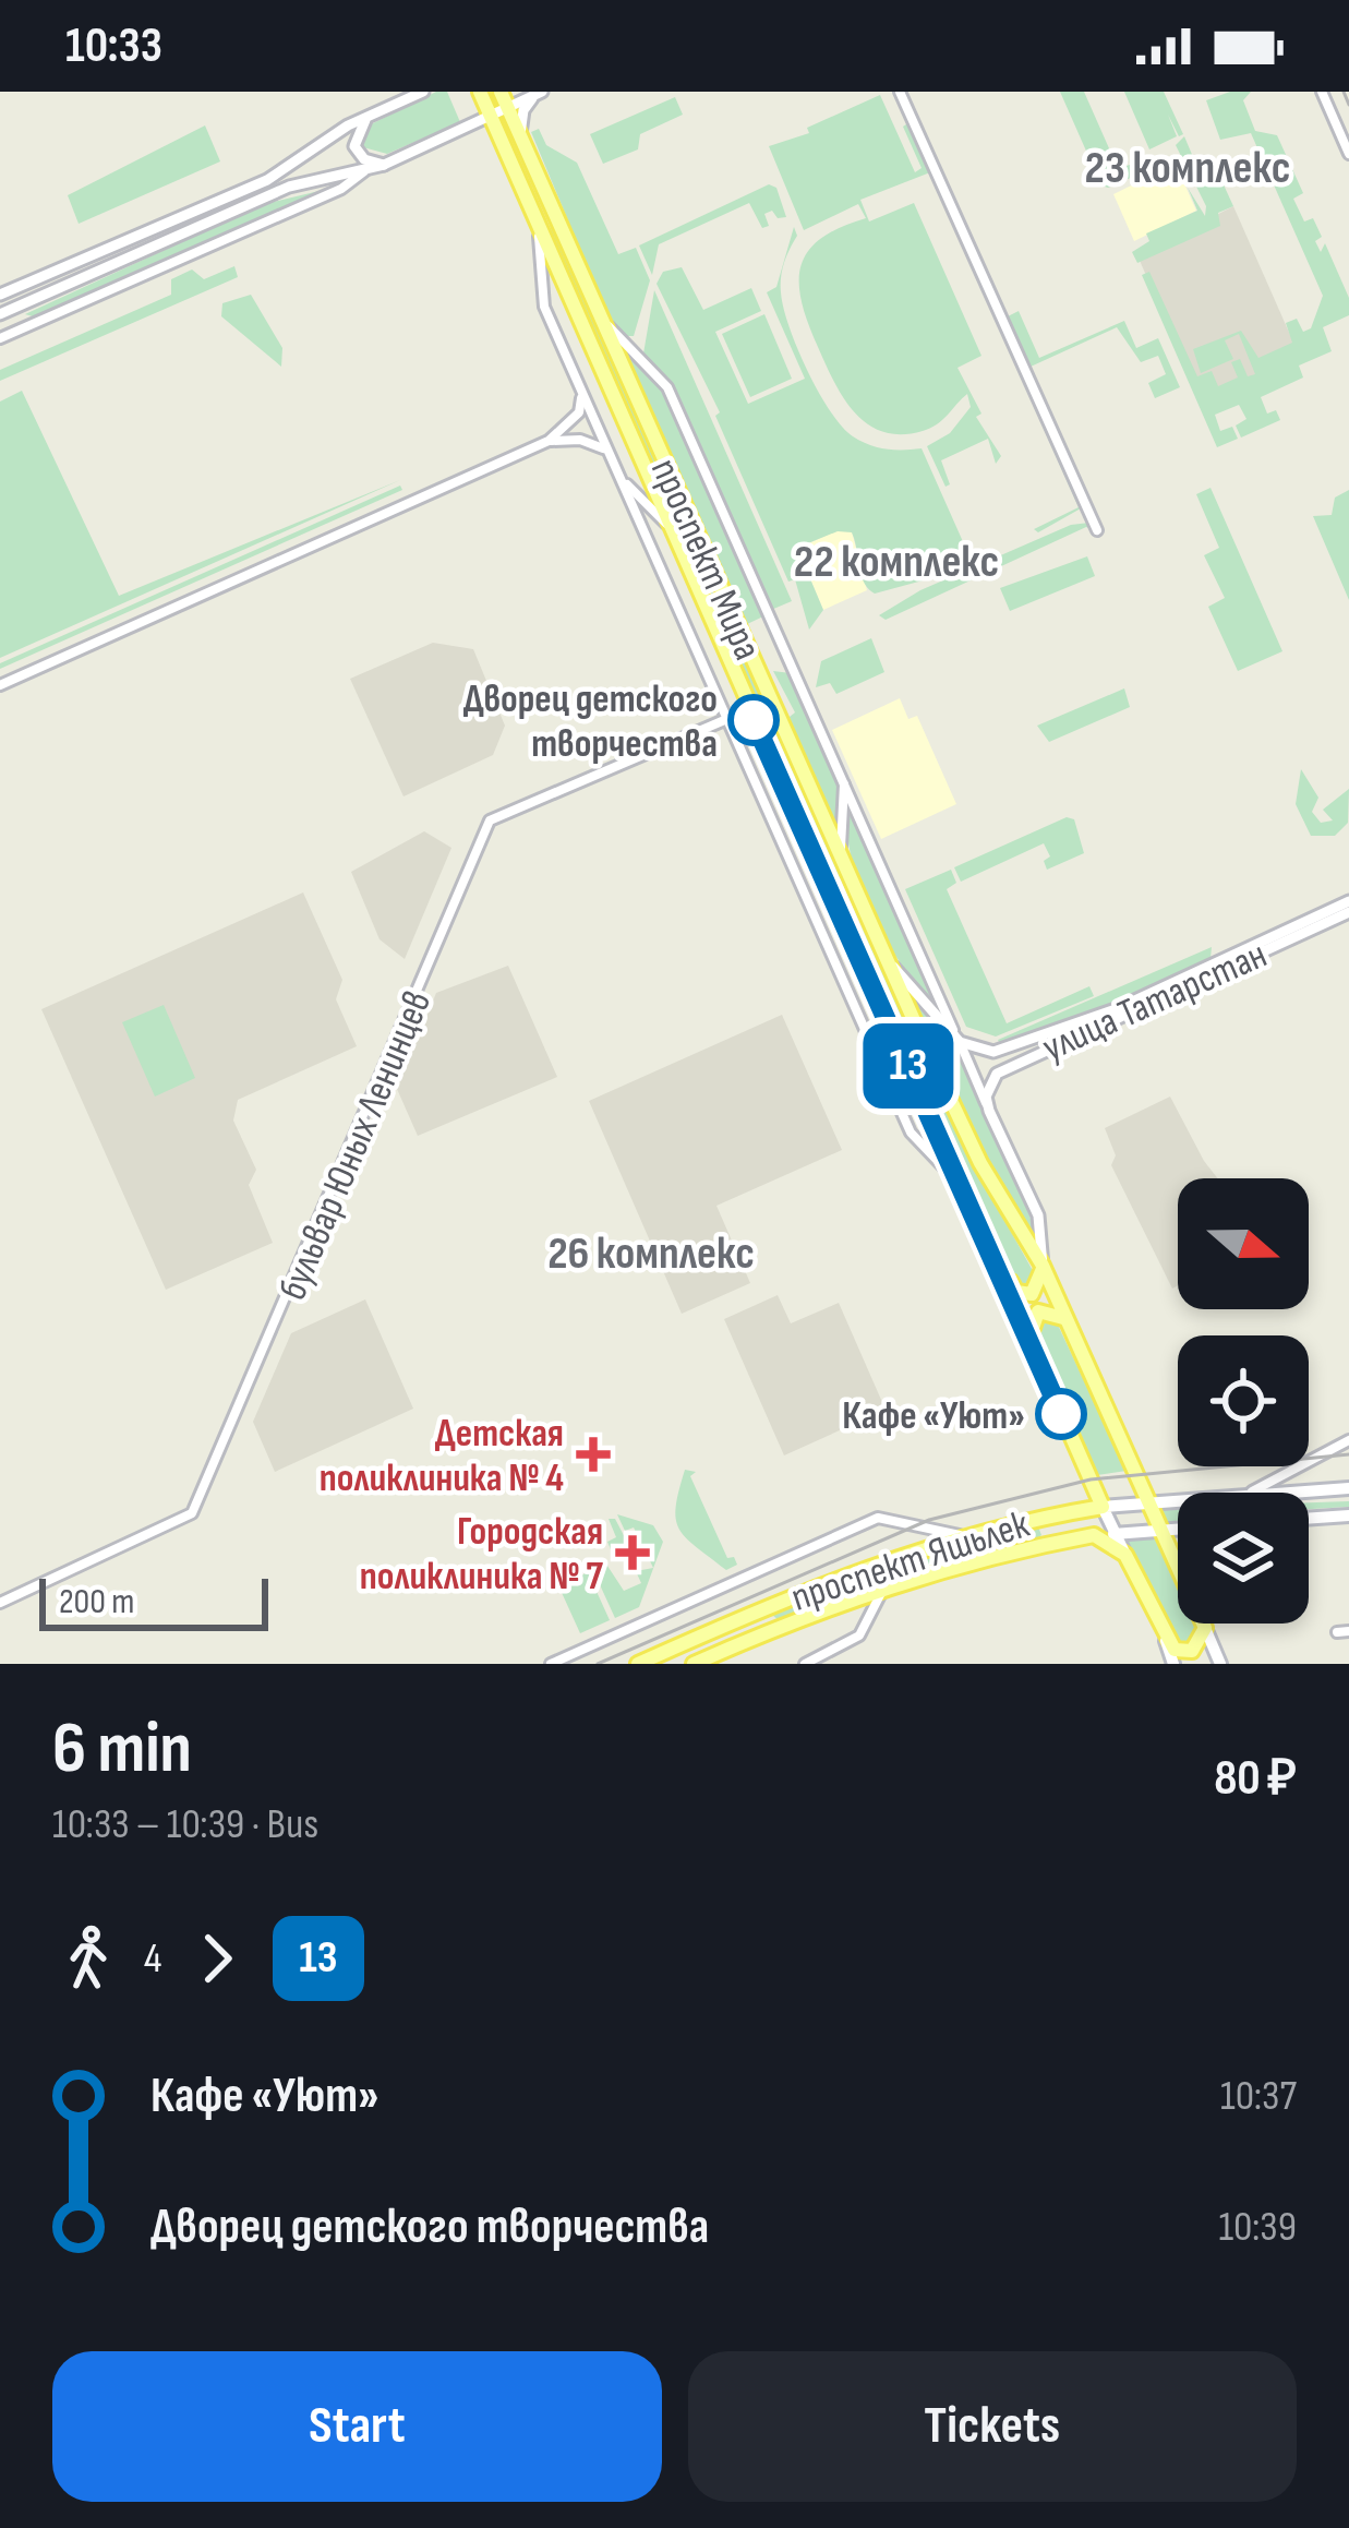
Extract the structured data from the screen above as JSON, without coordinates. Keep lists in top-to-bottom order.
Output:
{
  "streets": {
    "main road": ["проспект Мира", "проспект Яшьлек"],
    "street": ["улица Татарстан", "бульвар Юных Ленинцев"]
  },
  "crossings": [
    ["проспект Мира", "проспект Яшьлек"]
  ],
  "districts": ["23 комплекс", "22 комплекс", "26 комплекс"],
  "places": {
    "other": ["Дворец детского творчества", "Кафе «Уют»"],
    "health": ["Детская поликлиника № 4", "Городская поликлиника № 7"]
  },
  "lines": ["bus line 13"],
  "scale_bar": "200 m",
  "north": "right",
  "page": {
    "status": "10:33",
    "on_map": "13",
    "scale": "200 m",
    "heading": ["6 min", "10:33 – 10:39 · Bus", "80 ₽"],
    "legs": ["4", "13"],
    "list": [
      {
        "name": "Кафе «Уют»",
        "value": "10:37"
      },
      {
        "name": "Дворец детского творчества",
        "value": "10:39"
      }
    ],
    "buttons": ["Start", "Tickets"]
  }
}
